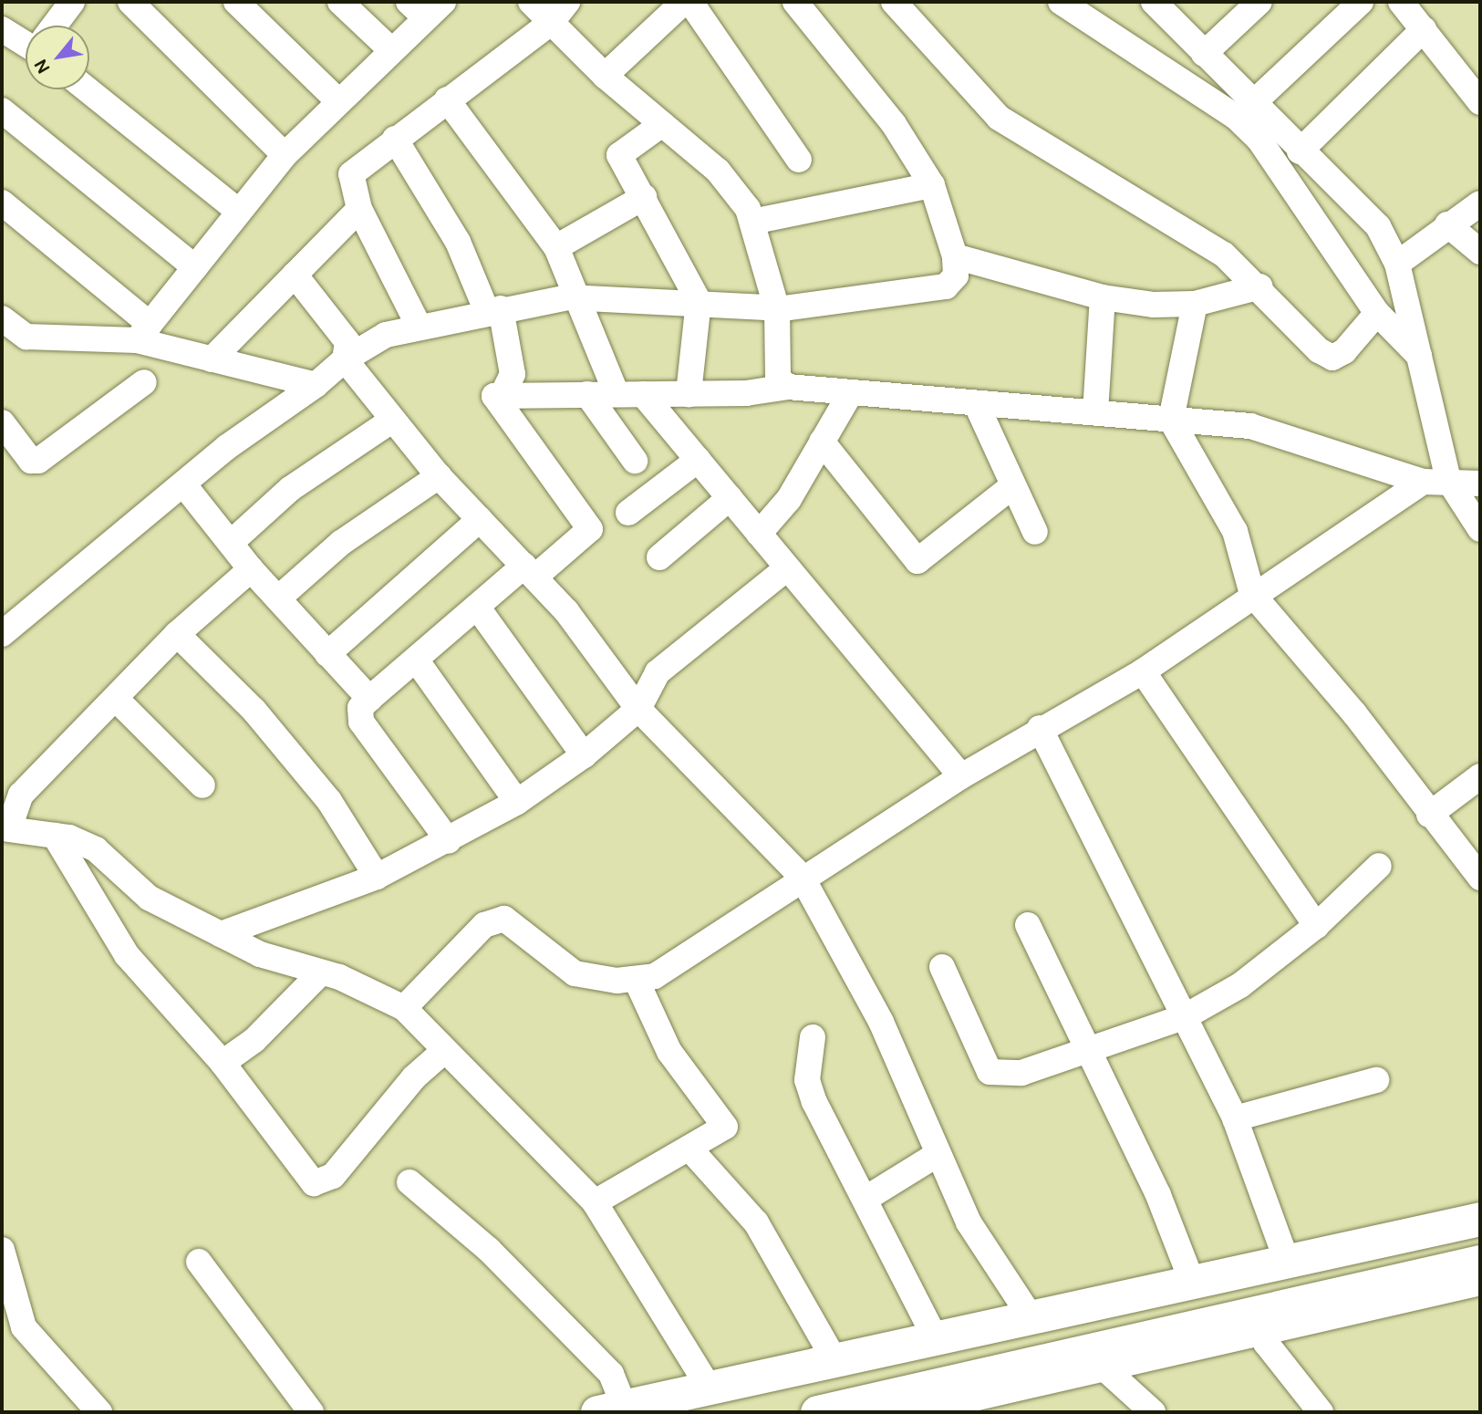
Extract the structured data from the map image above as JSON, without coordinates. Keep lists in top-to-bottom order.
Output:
{
  "north": "bottom left"
}
